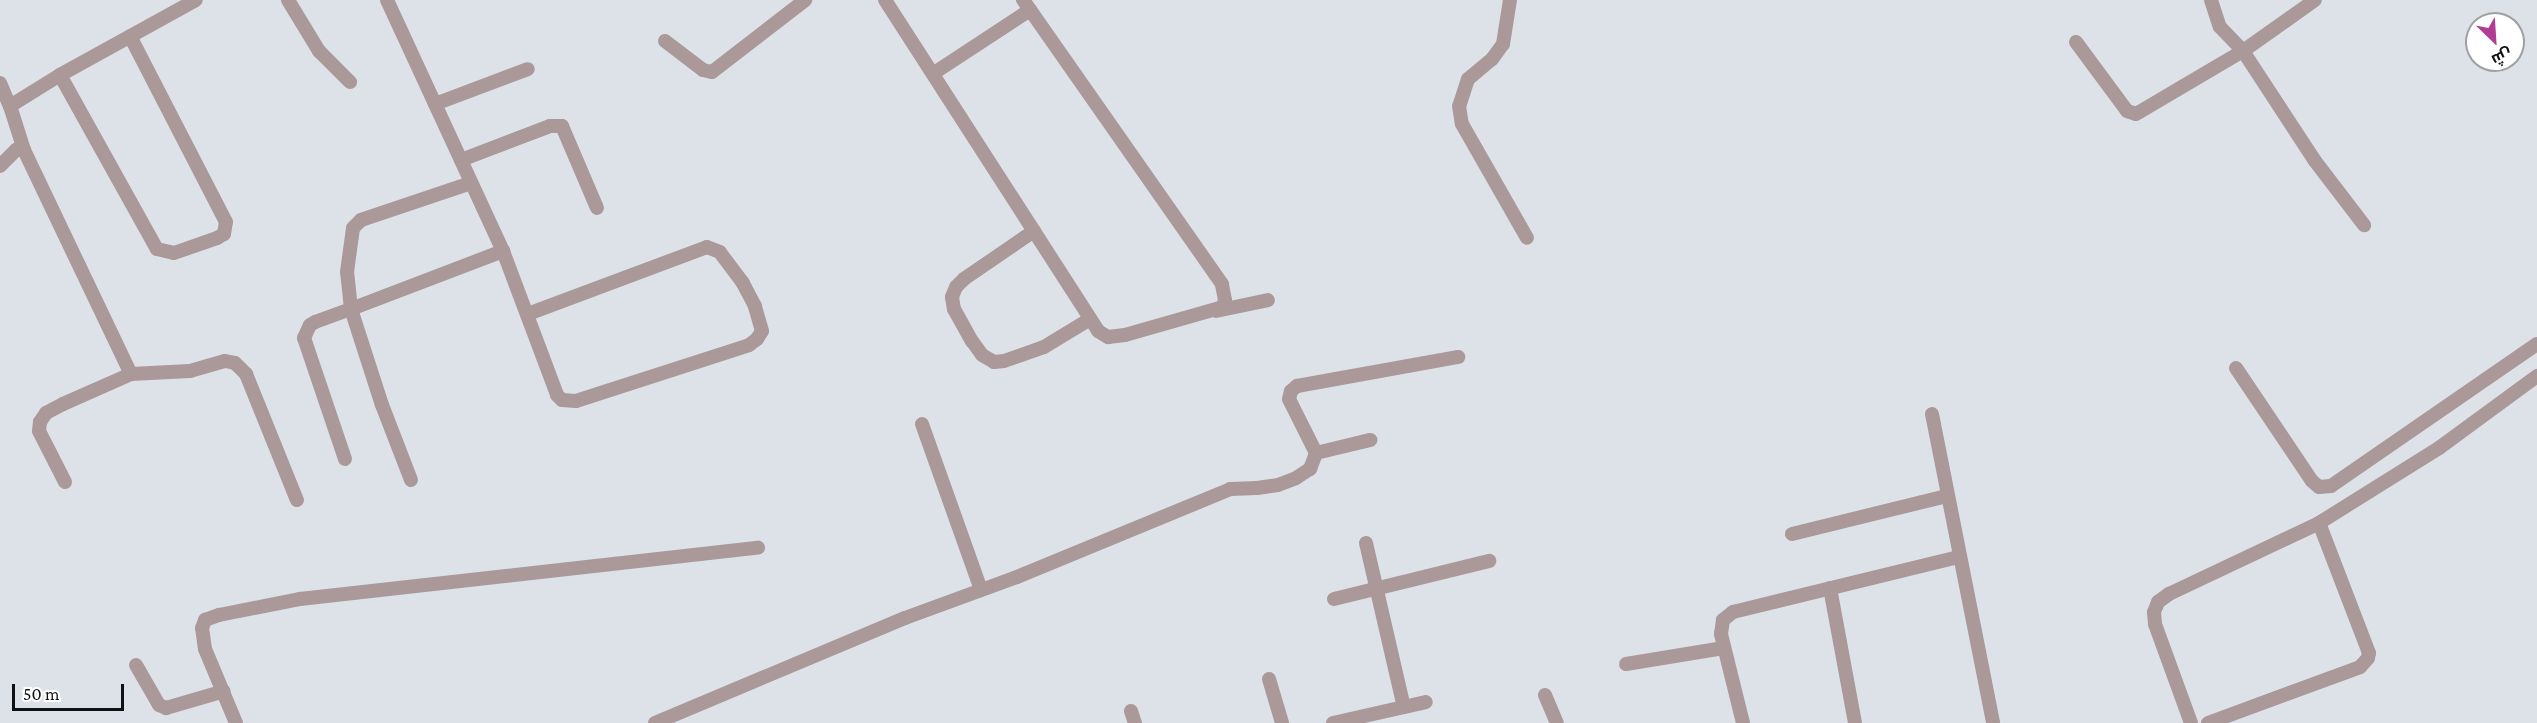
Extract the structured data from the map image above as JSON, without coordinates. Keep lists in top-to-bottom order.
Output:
{
  "scale_bar": "50 m",
  "north": "bottom right"
}
